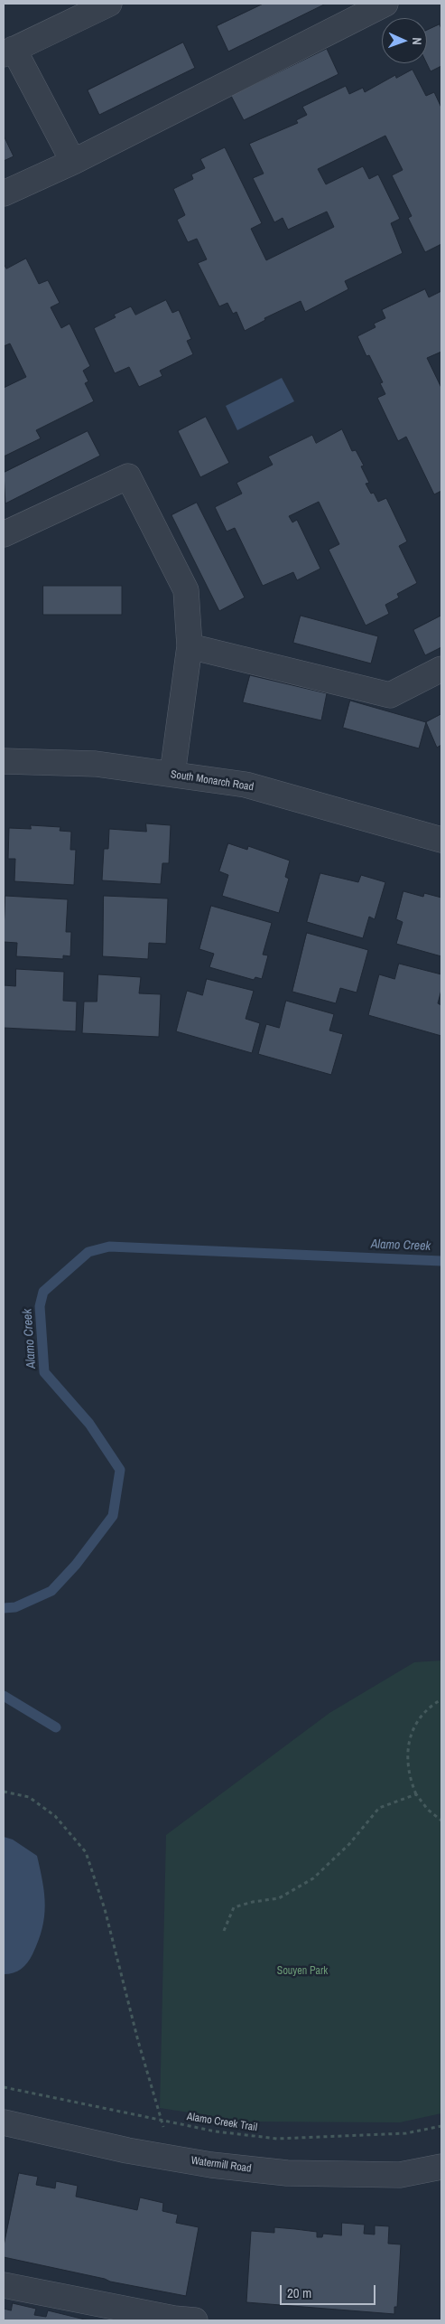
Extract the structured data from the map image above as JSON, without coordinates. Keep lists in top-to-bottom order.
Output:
{
  "streets": {
    "street": ["South Monarch Road", "Watermill Road"],
    "path": ["Alamo Creek Trail"]
  },
  "water": ["Alamo Creek"],
  "parks": ["Souyen Park"],
  "scale_bar": "20 m",
  "north": "right"
}
